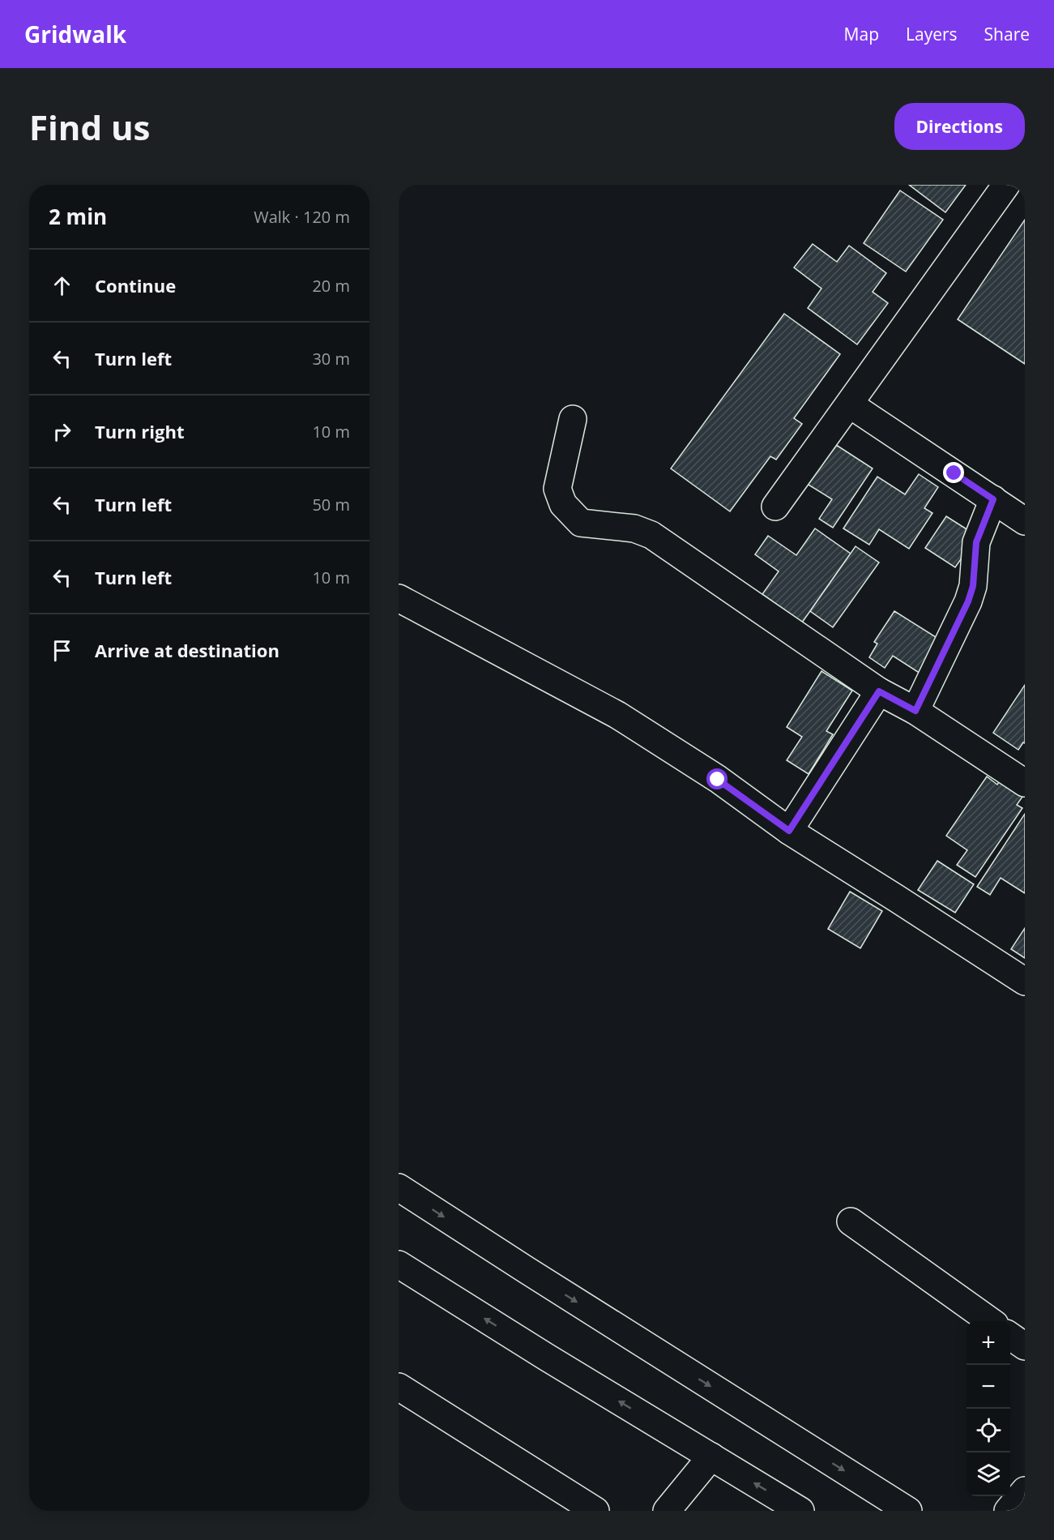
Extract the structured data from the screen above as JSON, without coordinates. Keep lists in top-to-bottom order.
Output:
{
  "page": {
    "header": "Gridwalk",
    "nav": ["Map", "Layers", "Share"],
    "buttons": "Directions",
    "title": "Find us",
    "heading": ["2 min", "Walk · 120 m"],
    "list": [
      ["Continue", "20 m"],
      ["Turn left", "30 m"],
      ["Turn right", "10 m"],
      ["Turn left", "50 m"],
      ["Turn left", "10 m"],
      "Arrive at destination"
    ],
    "map_buttons": ["+", "−"]
  }
}
